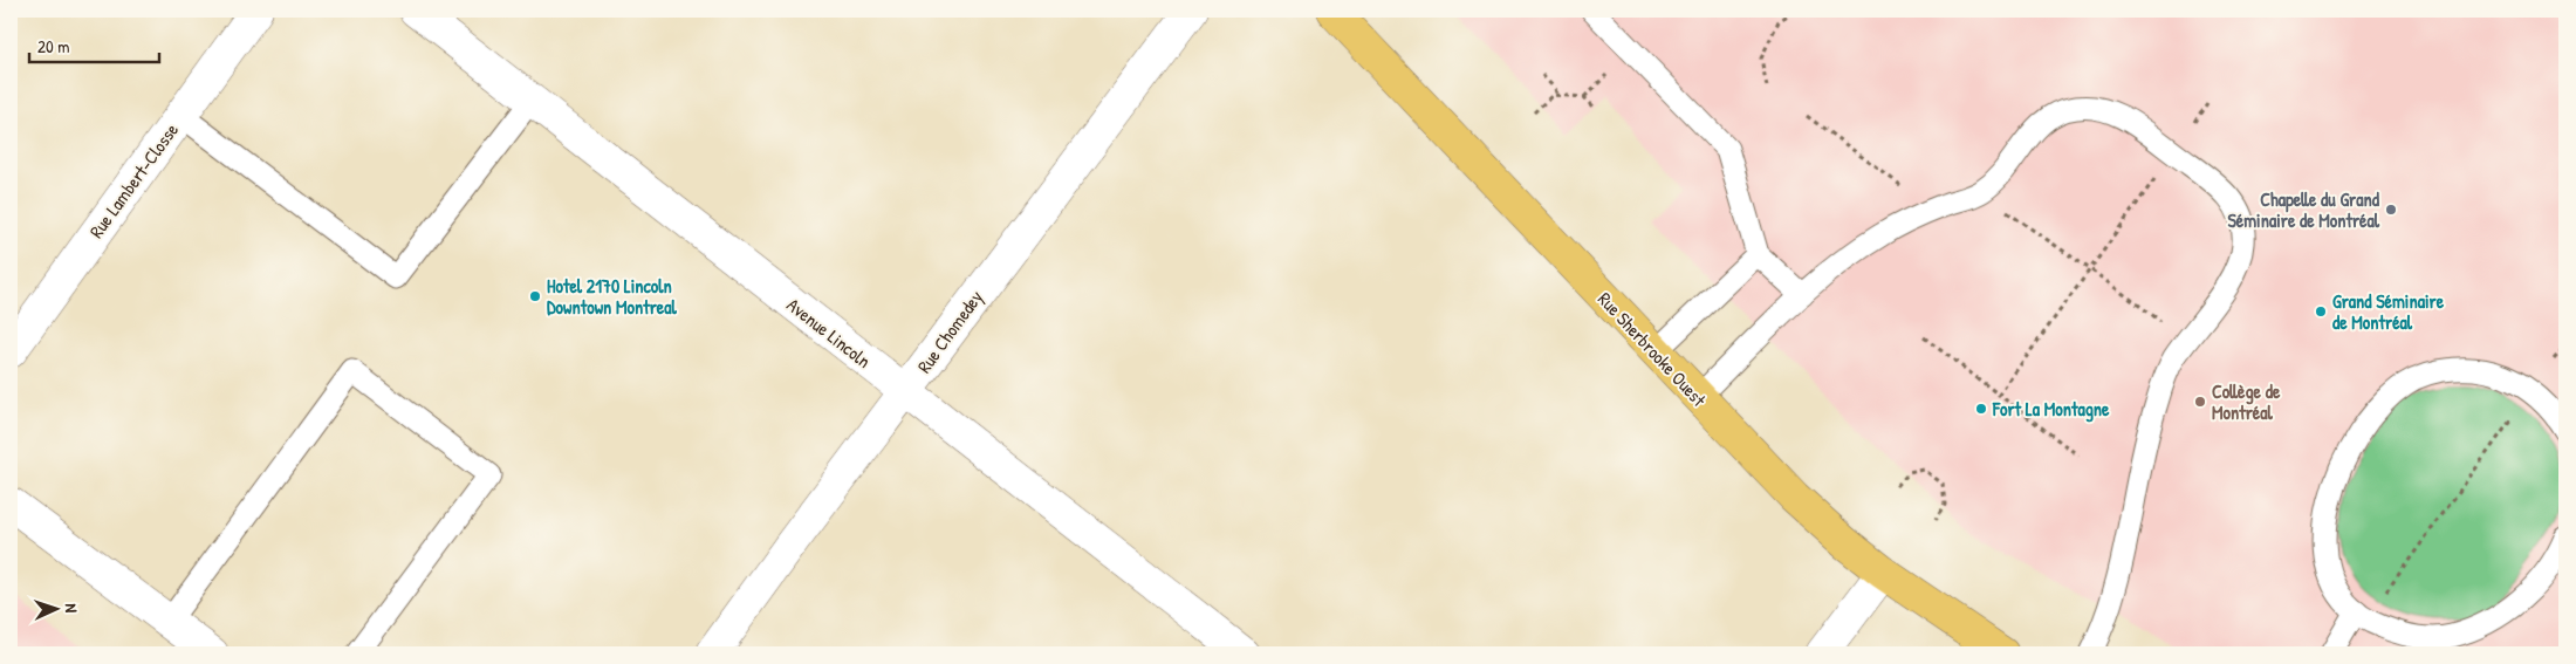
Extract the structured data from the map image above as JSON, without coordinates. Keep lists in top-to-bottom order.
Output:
{
  "streets": {
    "main road": ["Rue Sherbrooke Ouest"],
    "street": ["Rue Lambert-Closse", "Rue Chomedey", "Avenue Lincoln"]
  },
  "crossings": [
    ["Rue Chomedey", "Avenue Lincoln"]
  ],
  "places": [
    "Chapelle du Grand Séminaire de Montréal",
    "Hotel 2170 Lincoln Downtown Montreal",
    "Grand Séminaire de Montréal",
    "Collège de Montréal",
    "Fort La Montagne"
  ],
  "scale_bar": "20 m",
  "north": "right"
}
